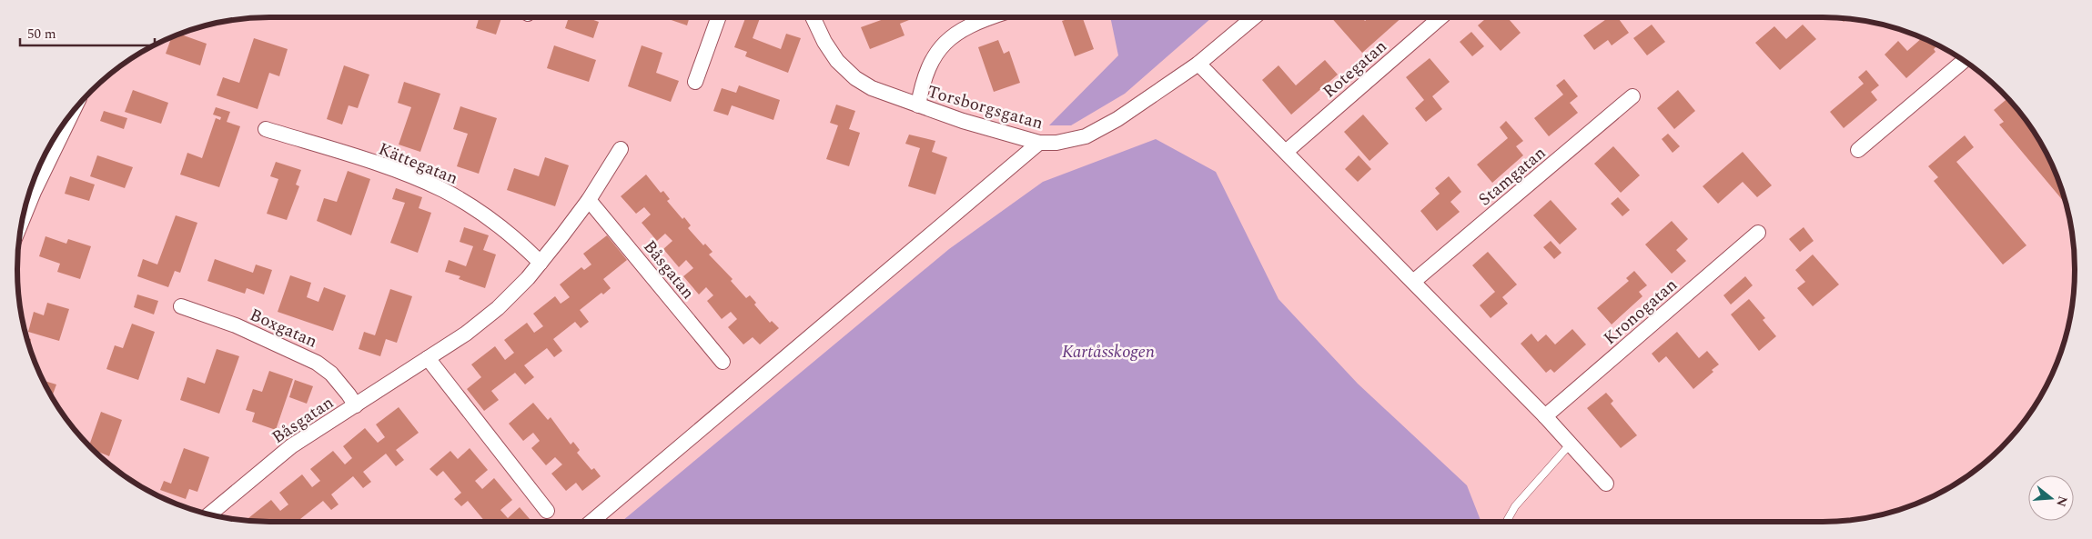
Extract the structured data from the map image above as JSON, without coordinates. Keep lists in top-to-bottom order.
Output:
{
  "streets": {
    "street": [
      "Rotegatan",
      "Torsborgsgatan",
      "Kättegatan",
      "Stamgatan",
      "Båsgatan",
      "Kronogatan",
      "Boxgatan"
    ]
  },
  "crossings": [
    ["Kättegatan", "Båsgatan"],
    ["Båsgatan", "Boxgatan"]
  ],
  "parks": ["Kartåsskogen"],
  "scale_bar": "50 m",
  "north": "right"
}
